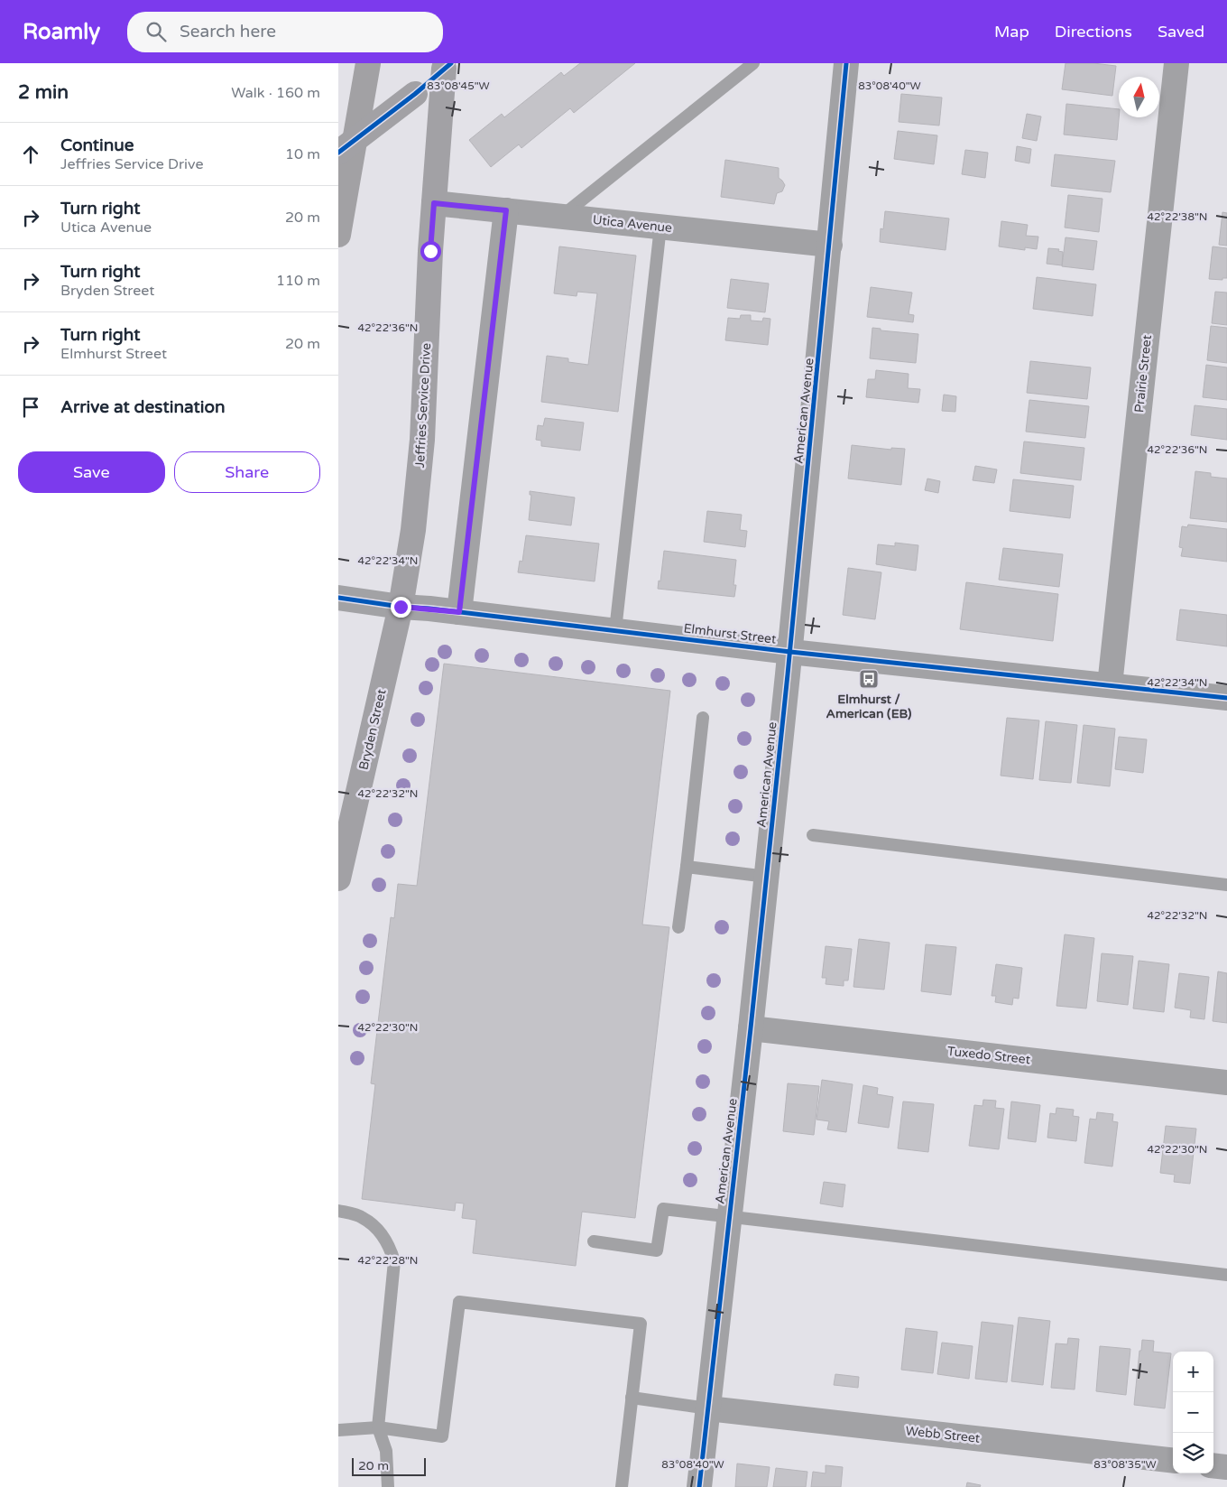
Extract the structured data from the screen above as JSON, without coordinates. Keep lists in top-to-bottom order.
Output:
{
  "streets": {
    "street": [
      "Utica Avenue",
      "Prairie Street",
      "Jeffries Service Drive",
      "American Avenue",
      "Elmhurst Street",
      "Bryden Street",
      "Tuxedo Street",
      "Webb Street"
    ]
  },
  "crossings": [
    ["Utica Avenue", "Jeffries Service Drive"],
    ["Utica Avenue", "American Avenue"],
    ["Prairie Street", "Elmhurst Street"],
    ["Jeffries Service Drive", "Elmhurst Street"],
    ["Jeffries Service Drive", "Bryden Street"],
    ["American Avenue", "Elmhurst Street"],
    ["American Avenue", "Tuxedo Street"],
    ["American Avenue", "Webb Street"],
    ["Elmhurst Street", "Bryden Street"]
  ],
  "places": {
    "bus stop": ["Elmhurst / American (EB)"]
  },
  "scale_bar": "20 m",
  "north": "top",
  "page": {
    "header": "Roamly",
    "search": "Search here",
    "nav": ["Map", "Directions", "Saved"],
    "heading": ["2 min", "Walk · 160 m"],
    "list": [
      ["Continue", "Jeffries Service Drive", "10 m"],
      ["Turn right", "Utica Avenue", "20 m"],
      ["Turn right", "Bryden Street", "110 m"],
      ["Turn right", "Elmhurst Street", "20 m"],
      "Arrive at destination"
    ],
    "buttons": ["Save", "Share"],
    "map_buttons": ["+", "−"],
    "scale": "20 m"
  },
  "coordinates": [
    "83°08'45\"W",
    "83°08'40\"W",
    "42°22'38\"N",
    "42°22'36\"N",
    "42°22'34\"N",
    "42°22'32\"N",
    "42°22'30\"N",
    "42°22'28\"N",
    "83°08'35\"W"
  ]
}
